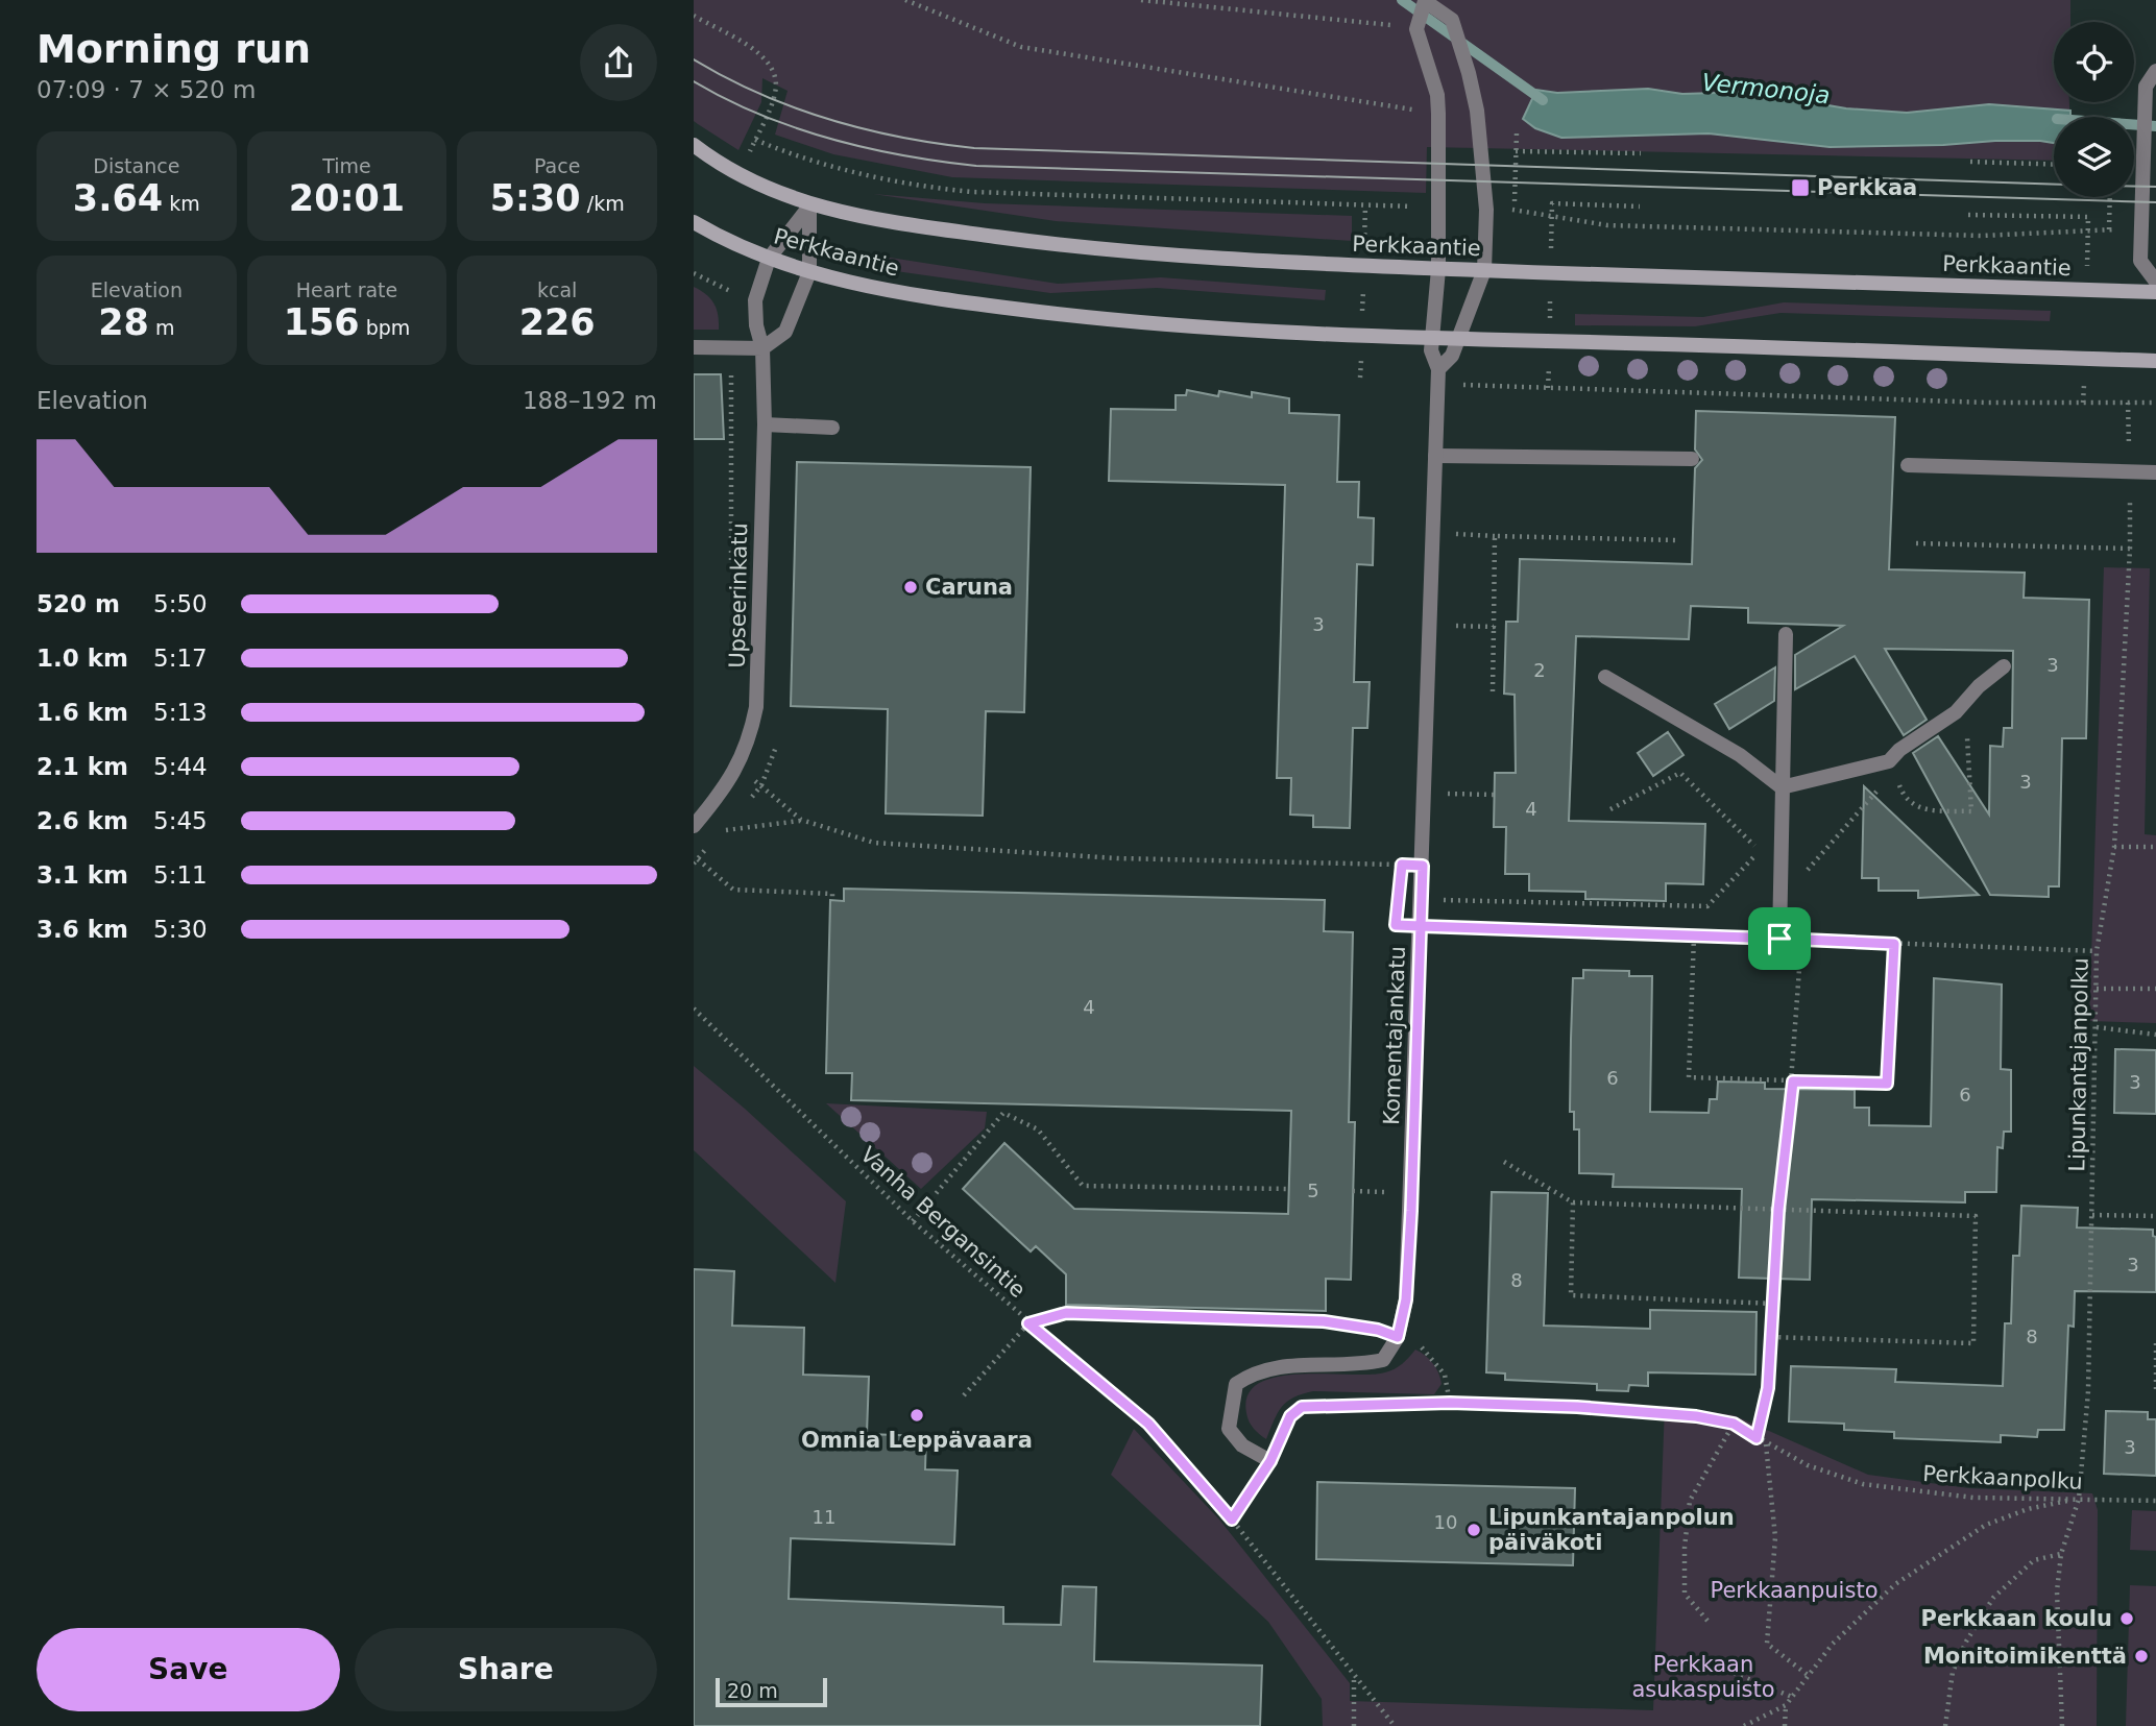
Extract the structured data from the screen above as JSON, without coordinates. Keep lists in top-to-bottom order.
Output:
{
  "streets": {
    "main road": ["Perkkaantie"],
    "street": ["Upseerinkatu", "Komentajankatu"],
    "path": ["Lipunkantajanpolku", "Vanha Bergansintie", "Perkkaanpolku"]
  },
  "crossings": [
    ["Perkkaantie", "Upseerinkatu"],
    ["Perkkaantie", "Komentajankatu"],
    ["Lipunkantajanpolku", "Perkkaanpolku"]
  ],
  "water": ["Vermonoja"],
  "parks": ["Perkkaanpuisto", "Perkkaan asukaspuisto"],
  "places": {
    "transit": ["Perkkaa"],
    "other": [
      "Caruna",
      "Omnia Leppävaara",
      "Lipunkantajanpolun päiväkoti",
      "Perkkaan koulu",
      "Monitoimikenttä"
    ]
  },
  "house_numbers": [
    "3",
    "3",
    "2",
    "3",
    "4",
    "4",
    "6",
    "3",
    "6",
    "5",
    "3",
    "8",
    "8",
    "3",
    "11",
    "10"
  ],
  "scale_bar": "20 m",
  "page": {
    "heading": ["Morning run", "07:09 · 7 × 520 m"],
    "stats": [
      ["Distance", "3.64 km"],
      ["Time", "20:01"],
      ["Pace", "5:30 /km"],
      ["Elevation", "28 m"],
      ["Heart rate", "156 bpm"],
      ["kcal", "226"]
    ],
    "chart": ["Elevation", "188–192 m"],
    "list": [
      {
        "name": "520 m",
        "note": "5:50"
      },
      {
        "name": "1.0 km",
        "note": "5:17"
      },
      {
        "name": "1.6 km",
        "note": "5:13"
      },
      {
        "name": "2.1 km",
        "note": "5:44"
      },
      {
        "name": "2.6 km",
        "note": "5:45"
      },
      {
        "name": "3.1 km",
        "note": "5:11"
      },
      {
        "name": "3.6 km",
        "note": "5:30"
      }
    ],
    "buttons": ["Save", "Share"],
    "scale": "20 m"
  }
}
